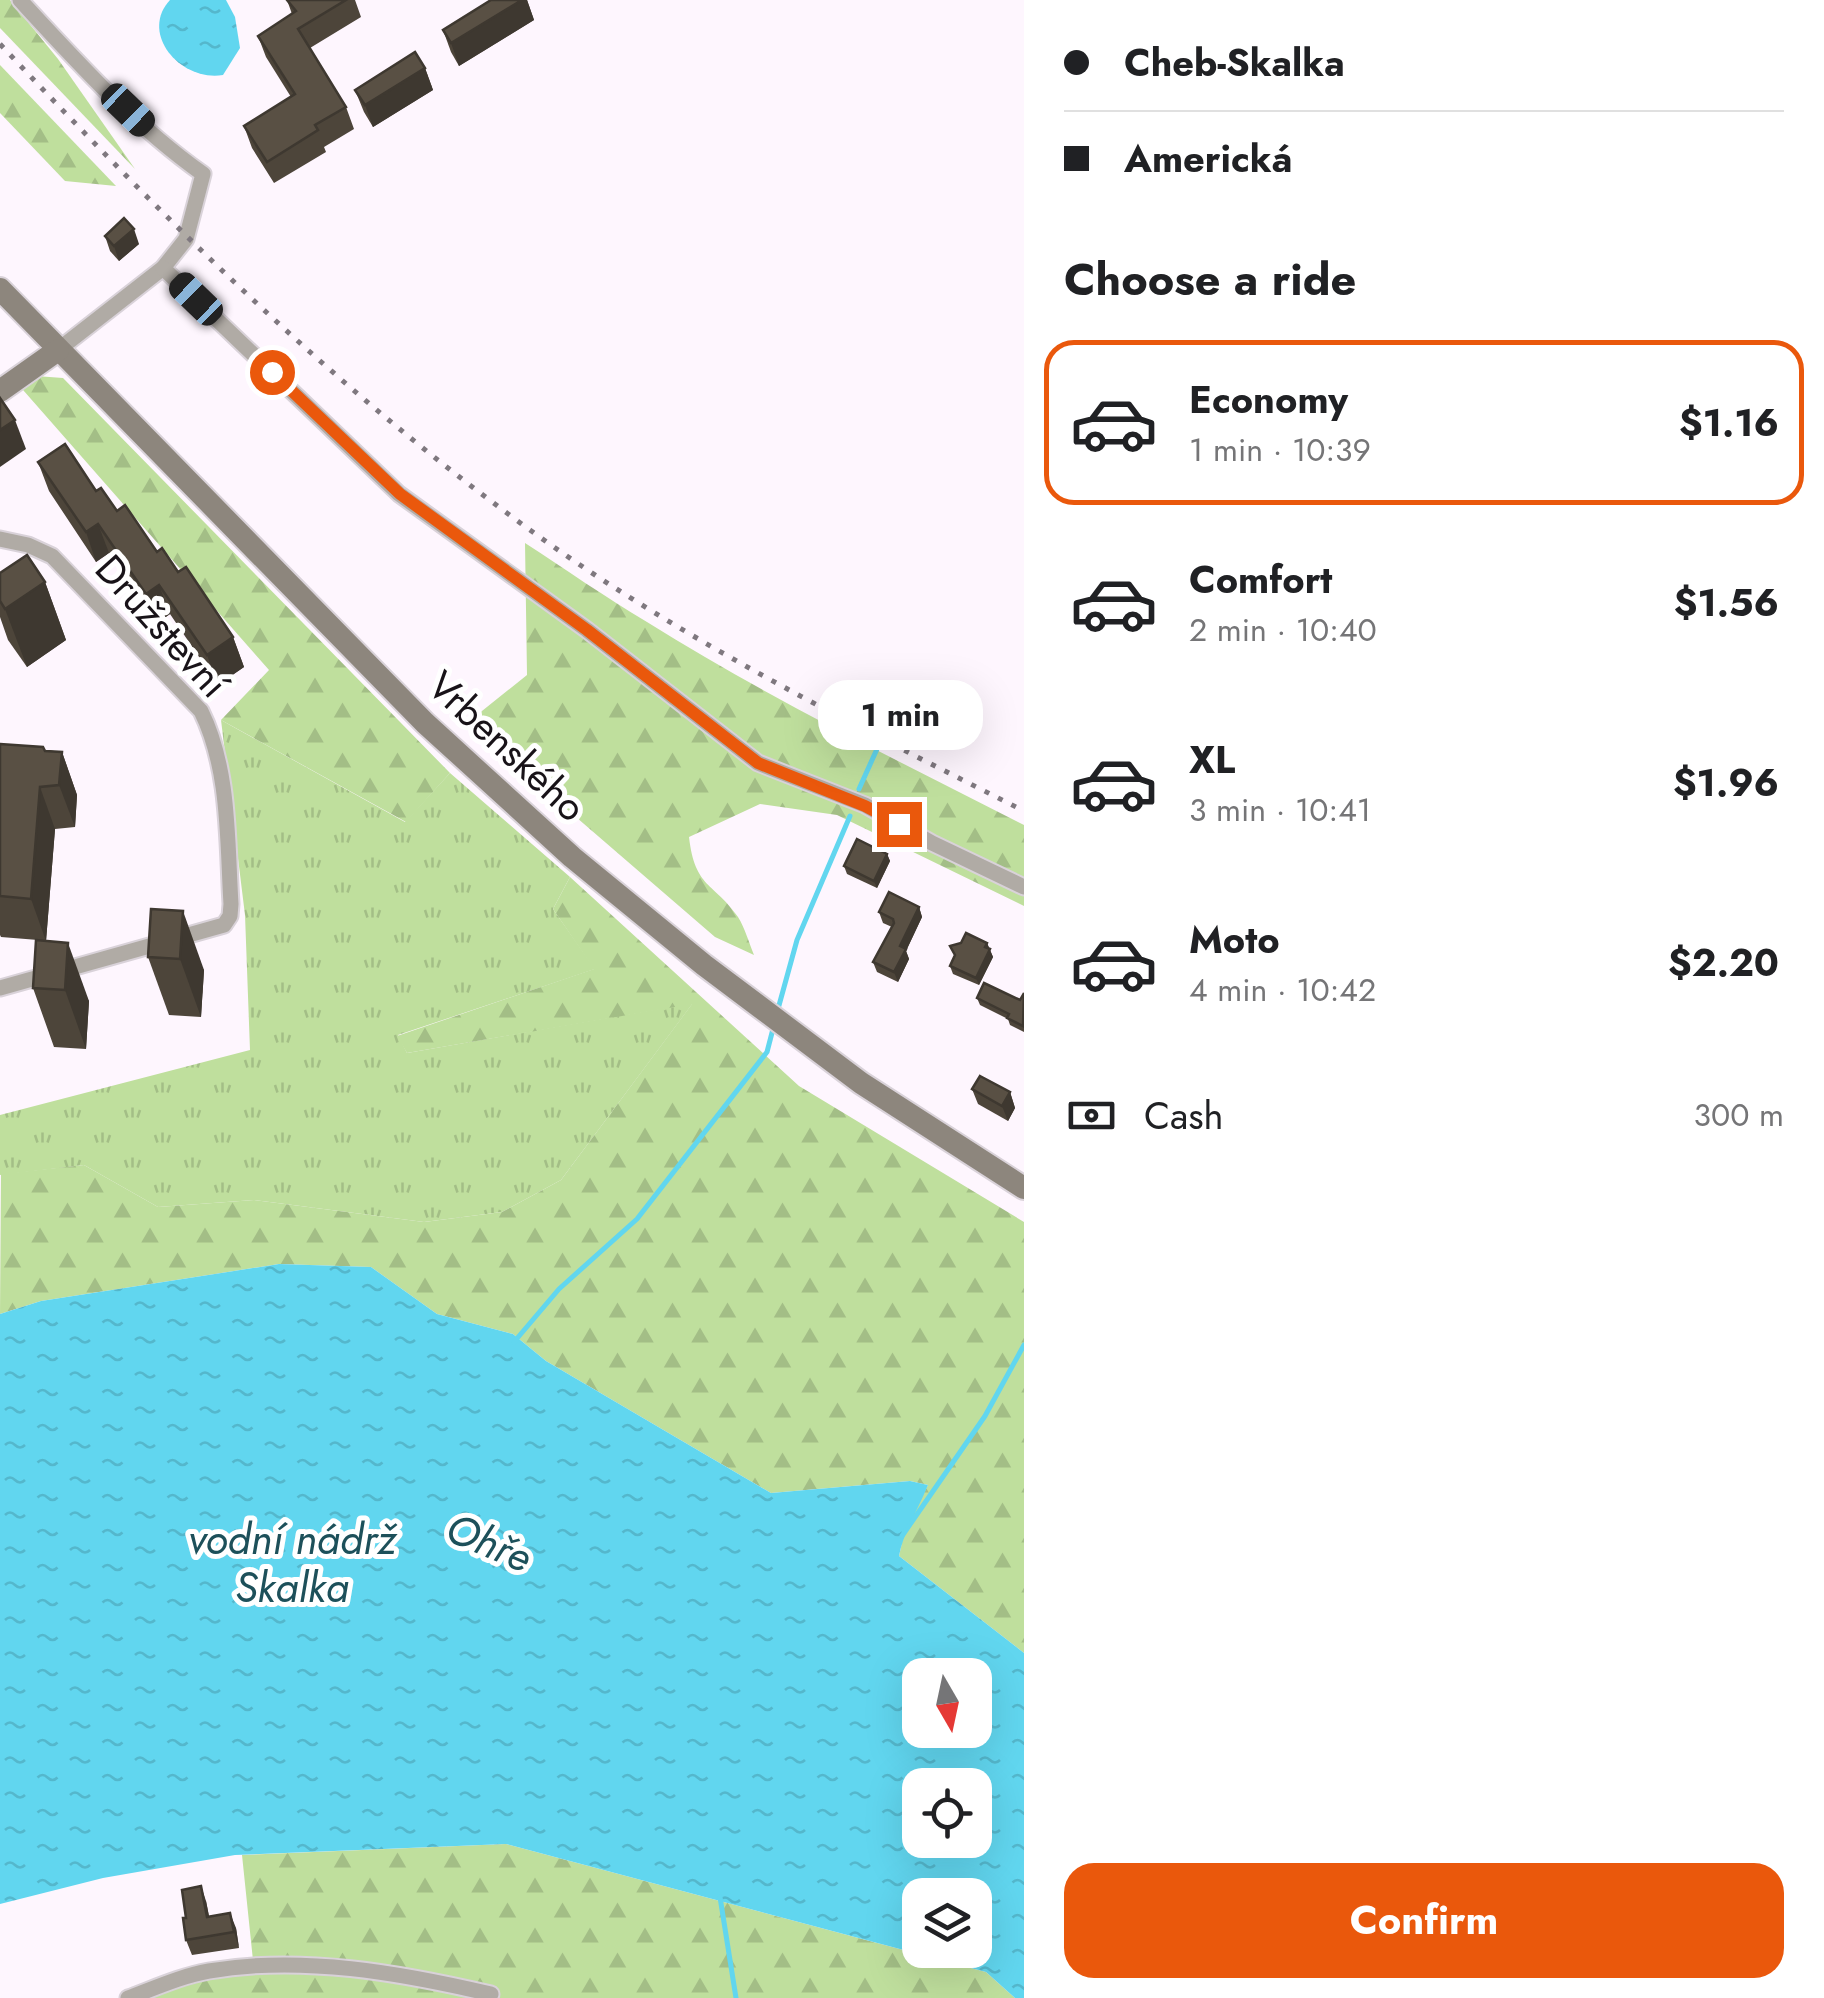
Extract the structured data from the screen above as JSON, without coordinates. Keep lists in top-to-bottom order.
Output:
{
  "streets": {
    "main road": ["Vrbenského"],
    "street": ["Družstevní"]
  },
  "water": ["vodní nádrž Skalka", "Ohře"],
  "north": "bottom",
  "page": {
    "banner": ["Cheb-Skalka", "Americká"],
    "heading": "Choose a ride",
    "list": [
      {
        "name": "Economy",
        "note": "1 min · 10:39",
        "value": "$1.16"
      },
      {
        "name": "Comfort",
        "note": "2 min · 10:40",
        "value": "$1.56"
      },
      {
        "name": "XL",
        "note": "3 min · 10:41",
        "value": "$1.96"
      },
      {
        "name": "Moto",
        "note": "4 min · 10:42",
        "value": "$2.20"
      }
    ],
    "bubble": "1 min",
    "pay": ["Cash", "300 m"],
    "buttons": "Confirm"
  }
}
